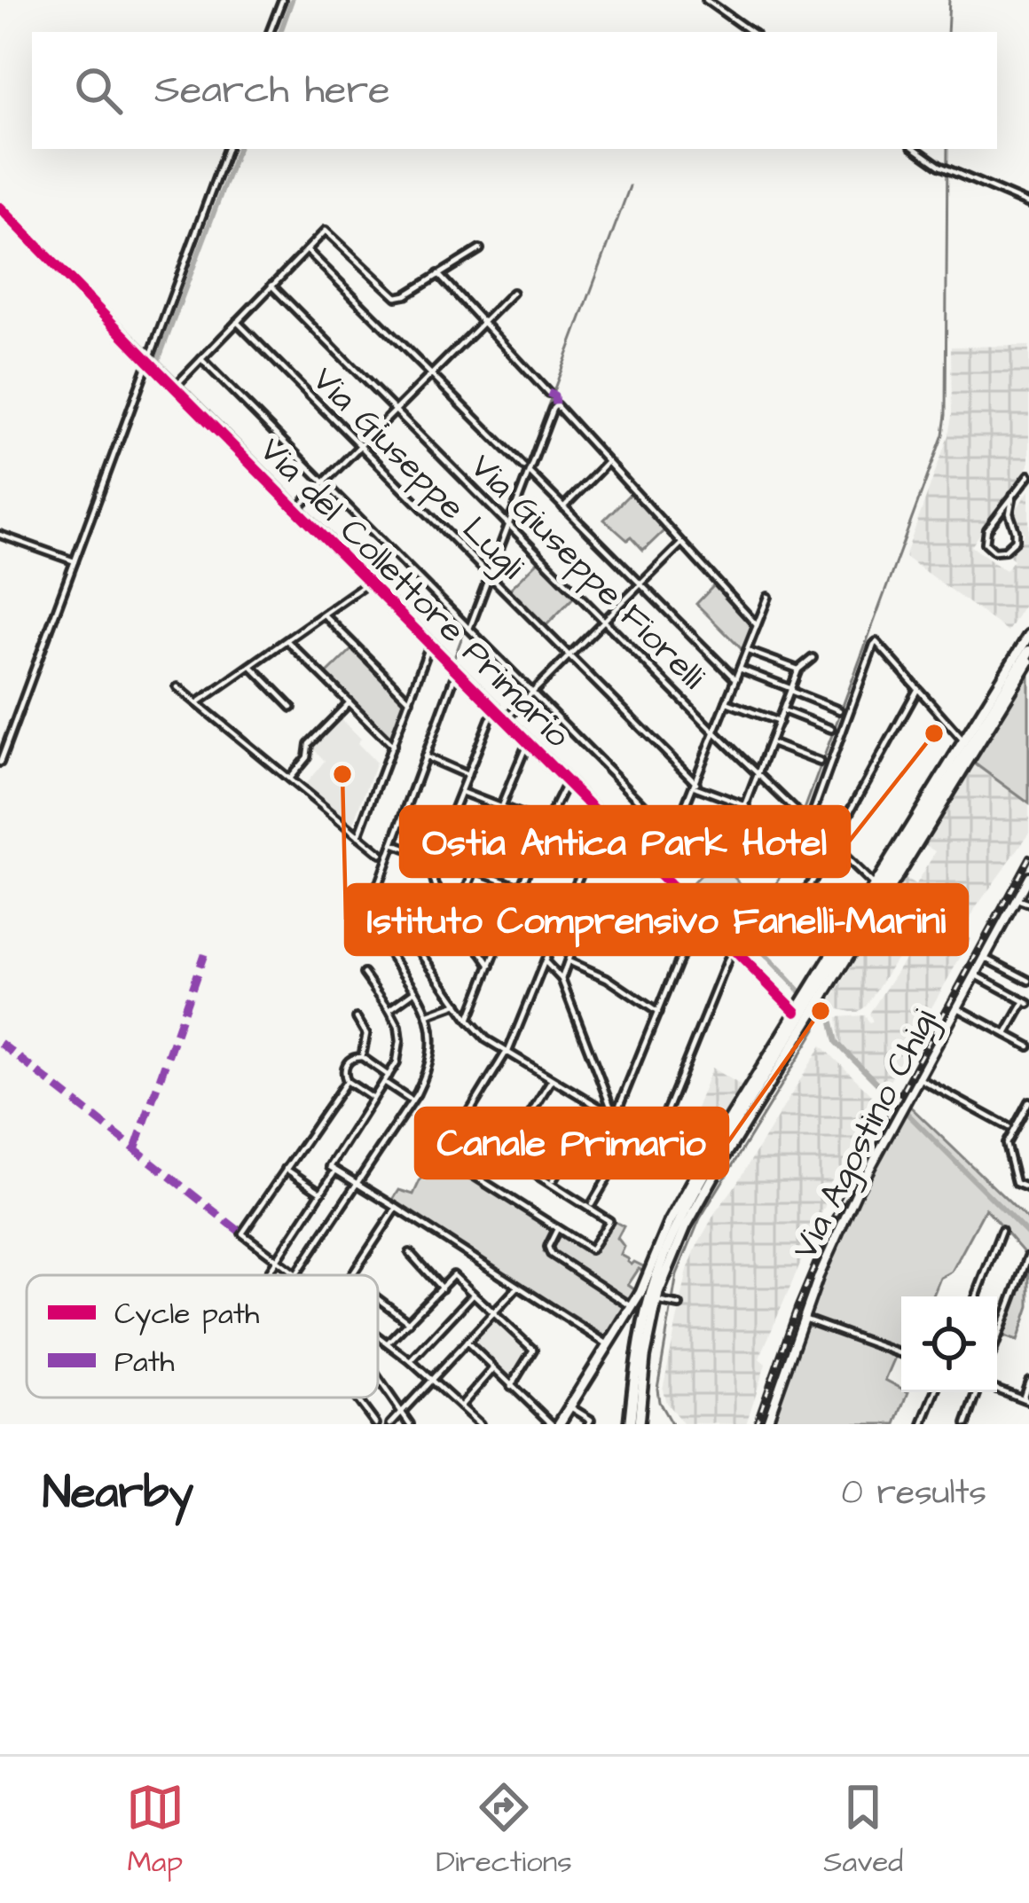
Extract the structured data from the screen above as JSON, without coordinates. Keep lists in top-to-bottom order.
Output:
{
  "streets": {
    "street": [
      "Via Giuseppe Lugli",
      "Via Giuseppe Fiorelli",
      "Via del Collettore Primario",
      "Via Agostino Chigi"
    ]
  },
  "places": ["Ostia Antica Park Hotel", "Istituto Comprensivo Fanelli-Marini", "Canale Primario"],
  "legend": ["Cycle path", "Path"],
  "page": {
    "search": "Search here",
    "heading": ["Nearby", "0 results"],
    "nav": ["Map", "Directions", "Saved"]
  }
}
